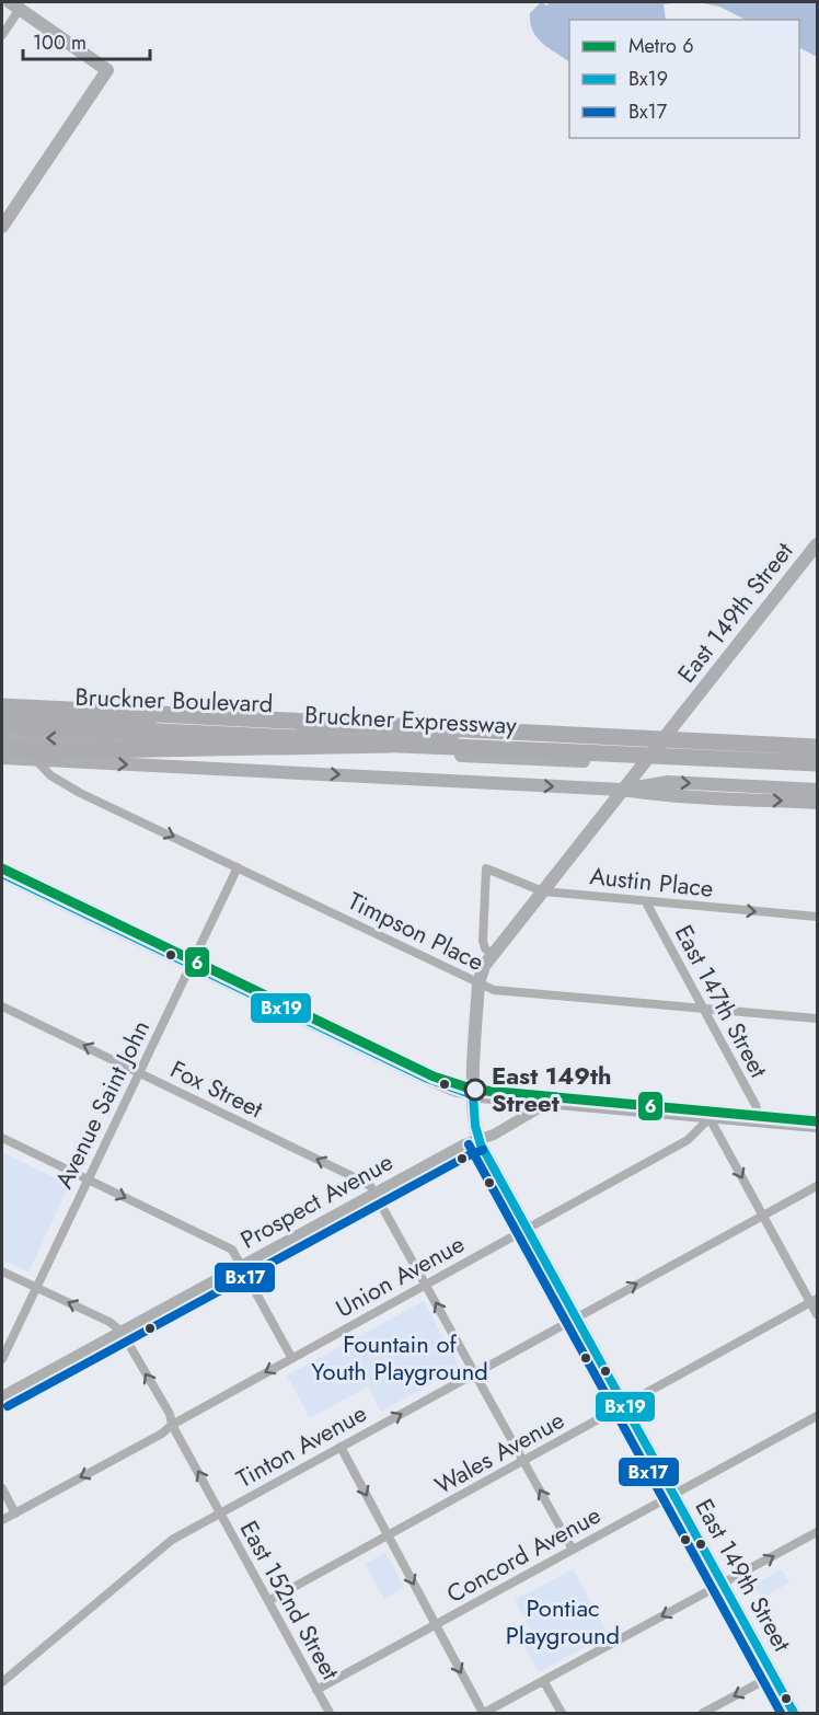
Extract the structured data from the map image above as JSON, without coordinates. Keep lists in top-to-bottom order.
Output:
{
  "streets": {
    "highway": ["Bruckner Expressway"],
    "main road": ["East 149th Street", "Bruckner Boulevard"],
    "street": [
      "Austin Place",
      "Timpson Place",
      "East 147th Street",
      "Fox Street",
      "Avenue Saint John",
      "Prospect Avenue",
      "Union Avenue",
      "Tinton Avenue",
      "Wales Avenue",
      "Concord Avenue",
      "East 152nd Street"
    ]
  },
  "crossings": [
    ["East 149th Street", "Bruckner Boulevard"],
    ["East 149th Street", "Austin Place"],
    ["East 149th Street", "Timpson Place"],
    ["East 149th Street", "Prospect Avenue"],
    ["East 149th Street", "Union Avenue"],
    ["East 149th Street", "Tinton Avenue"],
    ["East 149th Street", "Wales Avenue"],
    ["East 149th Street", "Concord Avenue"],
    ["Austin Place", "East 147th Street"],
    ["Timpson Place", "East 147th Street"],
    ["Timpson Place", "Avenue Saint John"],
    ["Fox Street", "Avenue Saint John"],
    ["Fox Street", "Prospect Avenue"],
    ["Prospect Avenue", "East 152nd Street"],
    ["Union Avenue", "East 152nd Street"],
    ["Tinton Avenue", "East 152nd Street"],
    ["Wales Avenue", "East 152nd Street"],
    ["Concord Avenue", "East 152nd Street"]
  ],
  "one_way": [
    "Austin Place",
    "Fox Street",
    "Union Avenue",
    "Tinton Avenue",
    "East 152nd Street"
  ],
  "parks": ["Fountain of Youth Playground", "Pontiac Playground"],
  "places": ["East 149th Street"],
  "lines": ["metro line 6", "transit line Bx19", "transit line Bx17"],
  "legend": ["Metro 6", "Bx19", "Bx17"],
  "scale_bar": "100 m"
}
